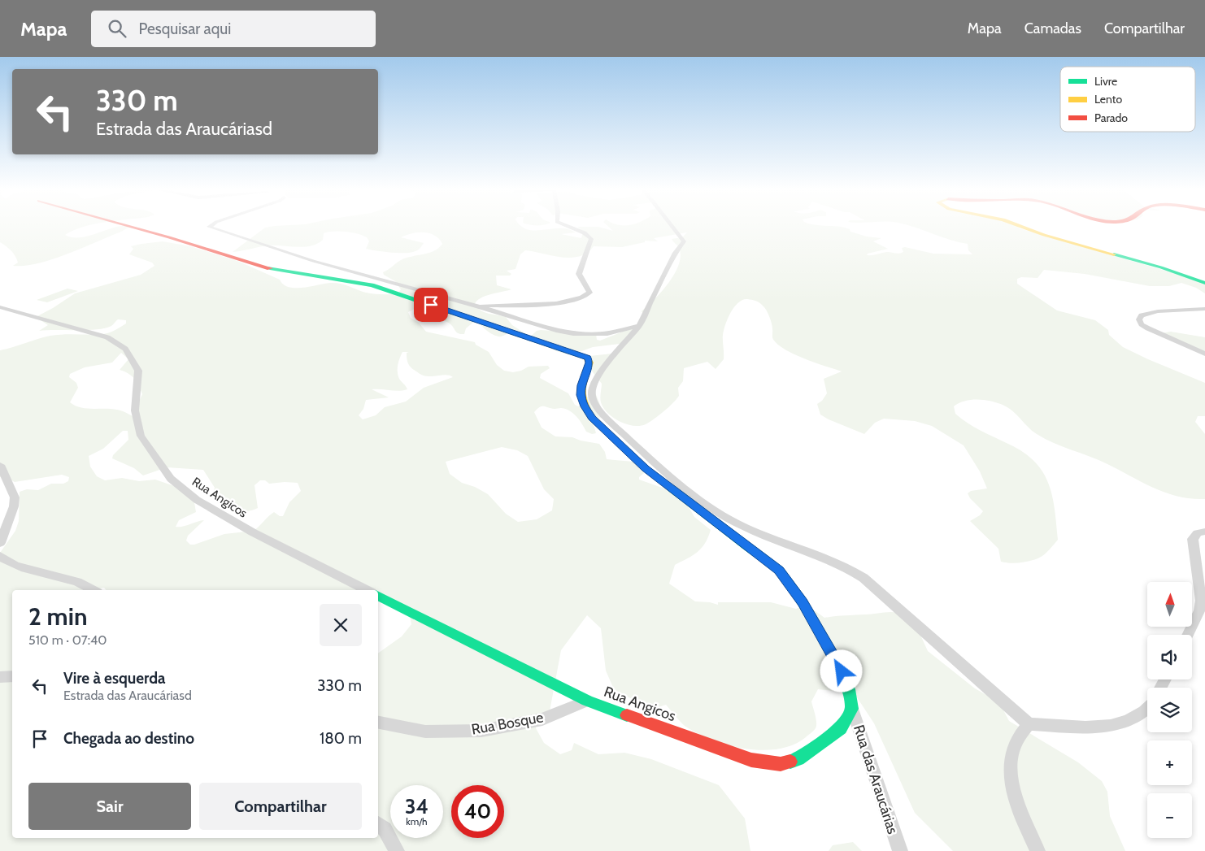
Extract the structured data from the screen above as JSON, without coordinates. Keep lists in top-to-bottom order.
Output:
{
  "streets": {
    "street": ["Rua Angicos", "Rua Bosque", "Rua das Araucárias"]
  },
  "crossings": [
    ["Rua Angicos", "Rua Bosque"],
    ["Rua Angicos", "Rua das Araucárias"]
  ],
  "legend": ["Livre", "Lento", "Parado"],
  "north": "top",
  "page": {
    "header": "Mapa",
    "search": "Pesquisar aqui",
    "nav": ["Mapa", "Camadas", "Compartilhar"],
    "turn": ["330 m", "Estrada das Araucáriasd"],
    "map_buttons": ["+", "−"],
    "heading": ["2 min", "510 m · 07:40"],
    "list": [
      {
        "name": "Vire à esquerda",
        "note": "Estrada das Araucáriasd",
        "value": "330 m"
      },
      {
        "name": "Chegada ao destino",
        "value": "180 m"
      }
    ],
    "buttons": ["Sair", "Compartilhar"],
    "speed": "34 km/h",
    "limit": "40"
  }
}
